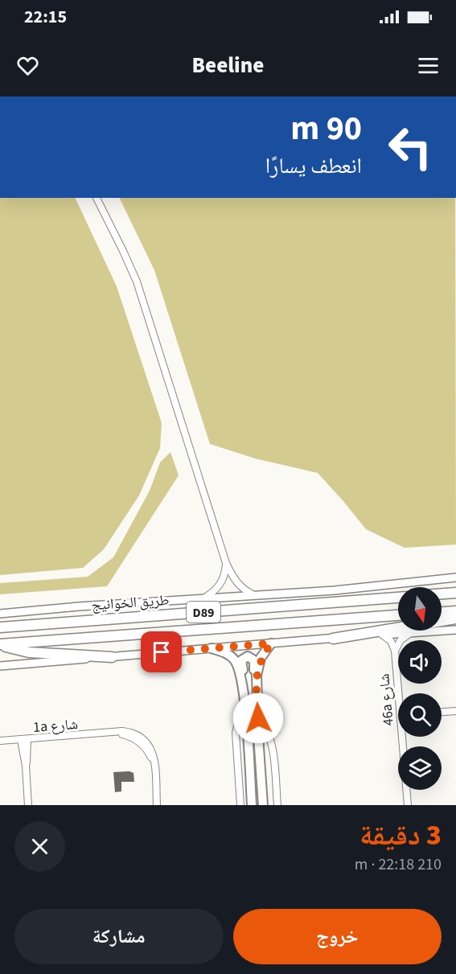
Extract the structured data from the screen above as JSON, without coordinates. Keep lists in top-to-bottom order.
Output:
{
  "streets": {
    "highway": ["طريق الخوانيج", "D89"],
    "street": ["46a شارع", "1a شارع"]
  },
  "north": "bottom",
  "page": {
    "status": "22:15",
    "header": "Beeline",
    "turn": ["90 m", "انعطف يسارًا"],
    "heading": ["3 دقيقة", "210 m · 22:18"],
    "buttons": ["خروج", "مشاركة"]
  }
}
